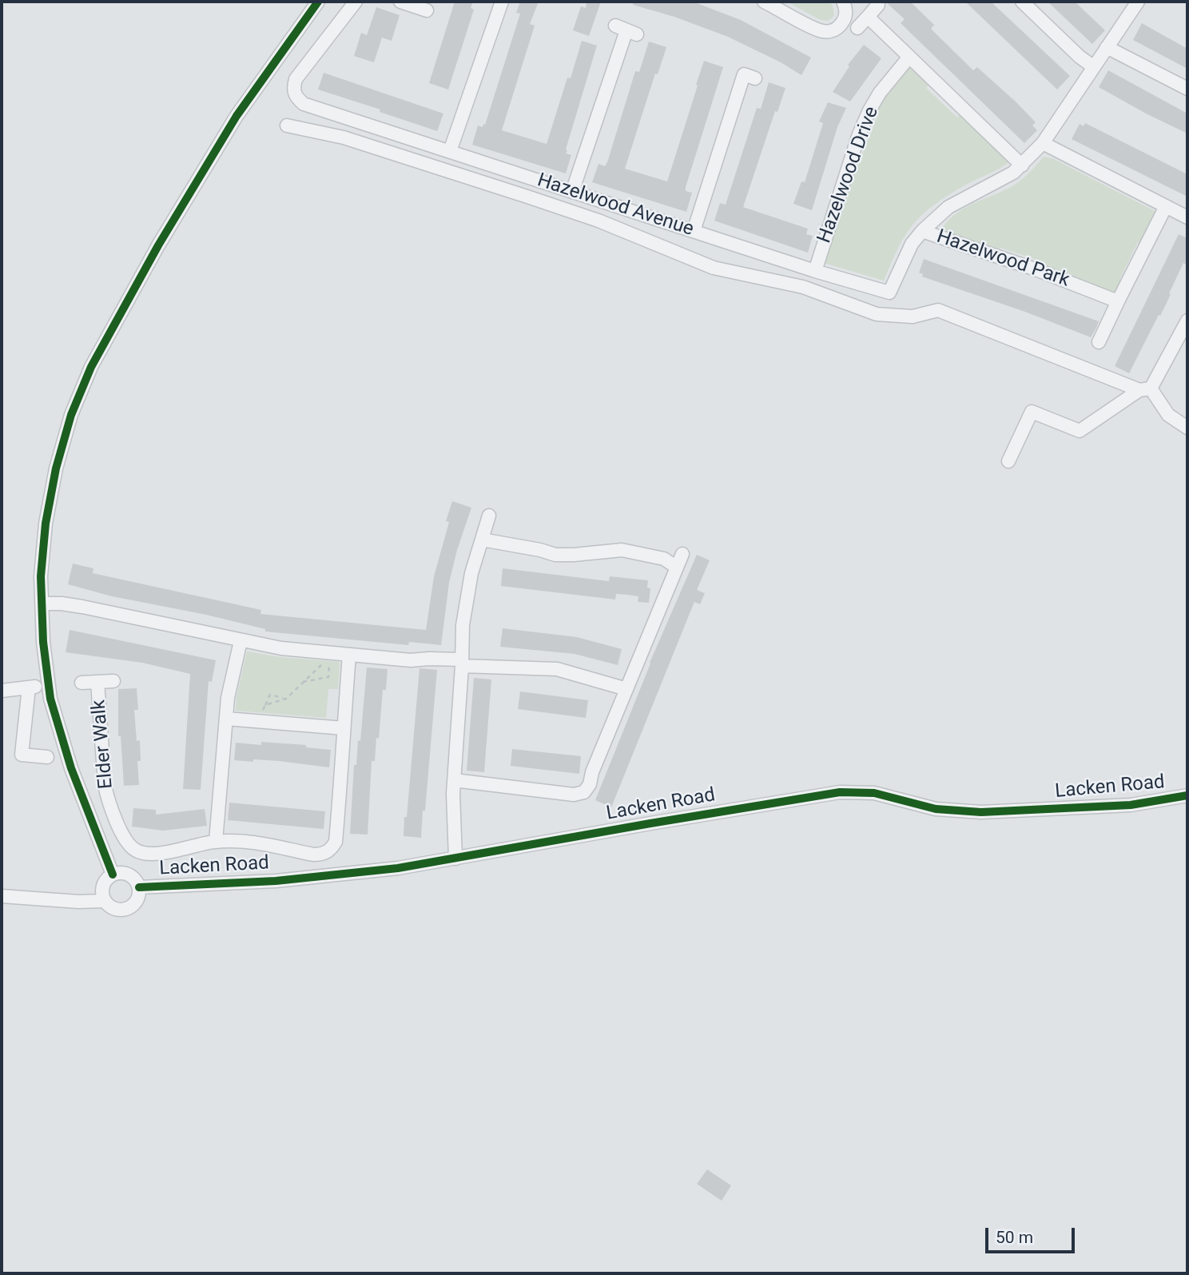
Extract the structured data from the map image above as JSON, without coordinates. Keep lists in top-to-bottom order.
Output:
{
  "streets": {
    "street": [
      "Hazelwood Drive",
      "Hazelwood Avenue",
      "Hazelwood Park",
      "Elder Walk",
      "Lacken Road"
    ]
  },
  "crossings": [
    ["Hazelwood Drive", "Hazelwood Avenue"],
    ["Hazelwood Avenue", "Hazelwood Park"]
  ],
  "scale_bar": "50 m"
}
